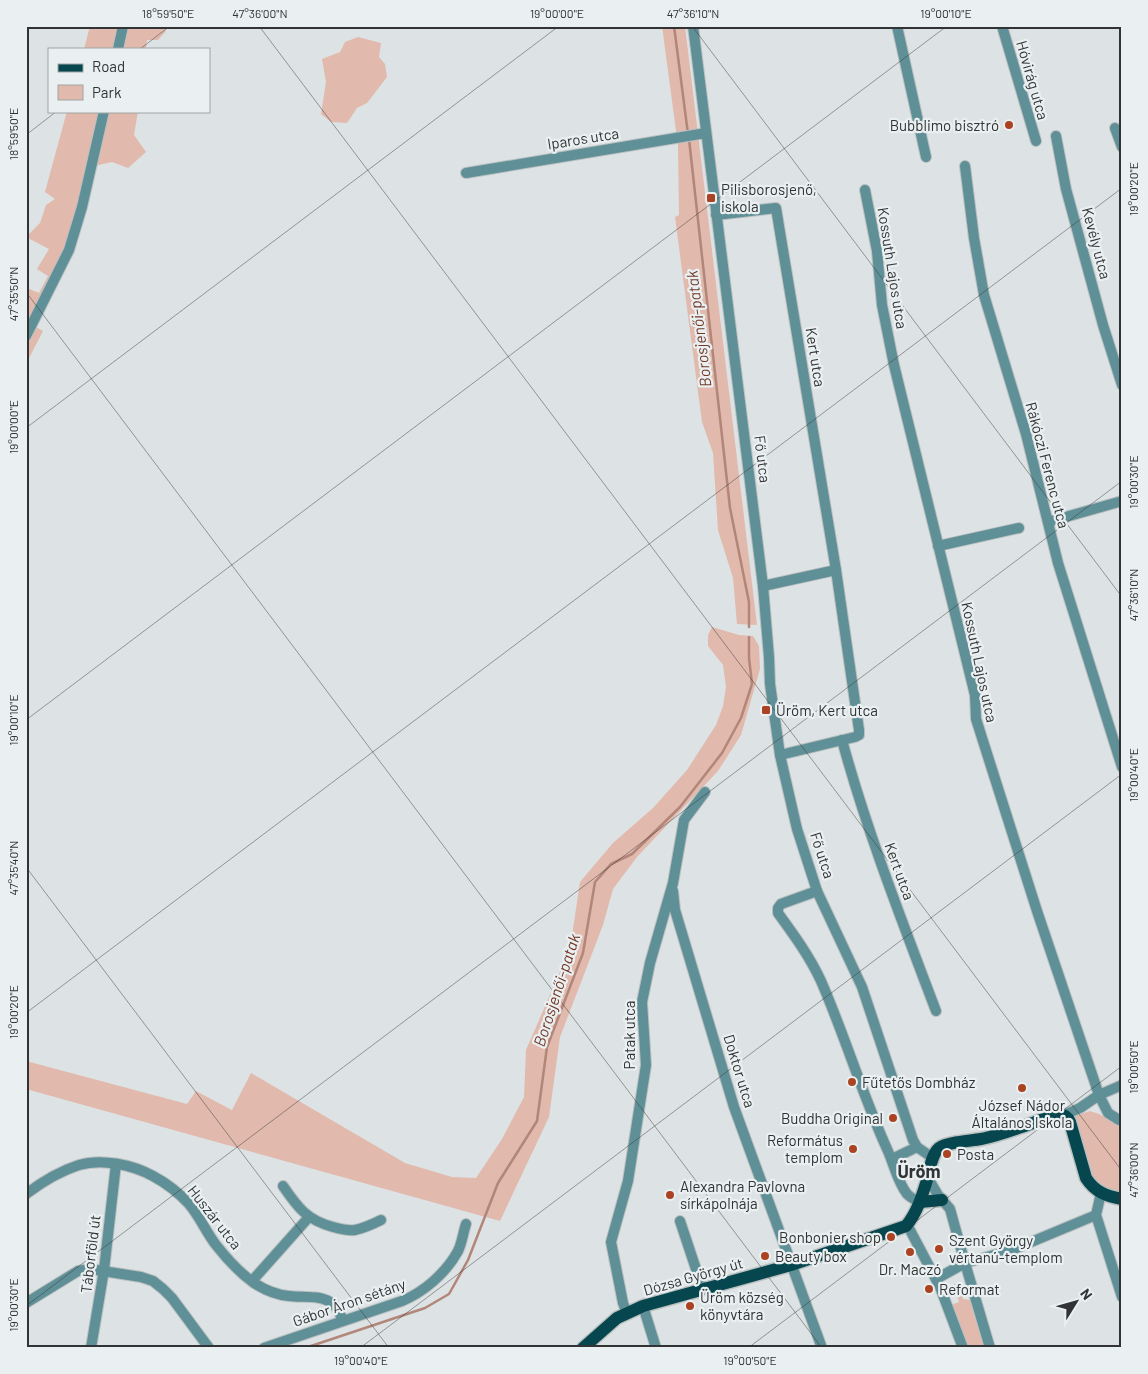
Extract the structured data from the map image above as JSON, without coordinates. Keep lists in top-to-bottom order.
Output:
{
  "streets": {
    "main road": ["Dózsa György út"],
    "street": [
      "Hóvirág utca",
      "Iparos utca",
      "Kevély utca",
      "Kossuth Lajos utca",
      "Kert utca",
      "Fő utca",
      "Rákóczi Ferenc utca",
      "Patak utca",
      "Doktor utca",
      "Huszár utca",
      "Táborföld út",
      "Gábor Áron sétány"
    ]
  },
  "crossings": [
    ["Iparos utca", "Fő utca"],
    ["Kert utca", "Fő utca"],
    ["Patak utca", "Doktor utca"],
    ["Patak utca", "Dózsa György út"],
    ["Doktor utca", "Dózsa György út"],
    ["Huszár utca", "Táborföld út"],
    ["Huszár utca", "Gábor Áron sétány"]
  ],
  "districts": ["Üröm"],
  "water": ["Borosjenői-patak"],
  "places": {
    "other": [
      "Bubblimo bisztró",
      "Fűtetős Dombház",
      "József Nádor Általános Iskola",
      "Buddha Original",
      "Református templom",
      "Posta",
      "Alexandra Pavlovna sírkápolnája",
      "Bonbonier shop",
      "Szent György vértanú-templom",
      "Dr. Maczó",
      "Beauty box",
      "Reformat",
      "Üröm község könyvtára"
    ],
    "transit": ["Pilisborosjenő, iskola", "Üröm, Kert utca"]
  },
  "legend": ["Road", "Park"],
  "north": "top right",
  "coordinates": [
    "18°59'50\"E",
    "47°36'00\"N",
    "19°00'00\"E",
    "47°36'10\"N",
    "19°00'10\"E",
    "19°00'20\"E",
    "47°35'50\"N",
    "19°00'30\"E",
    "19°00'40\"E",
    "47°35'40\"N",
    "19°00'50\"E"
  ]
}
